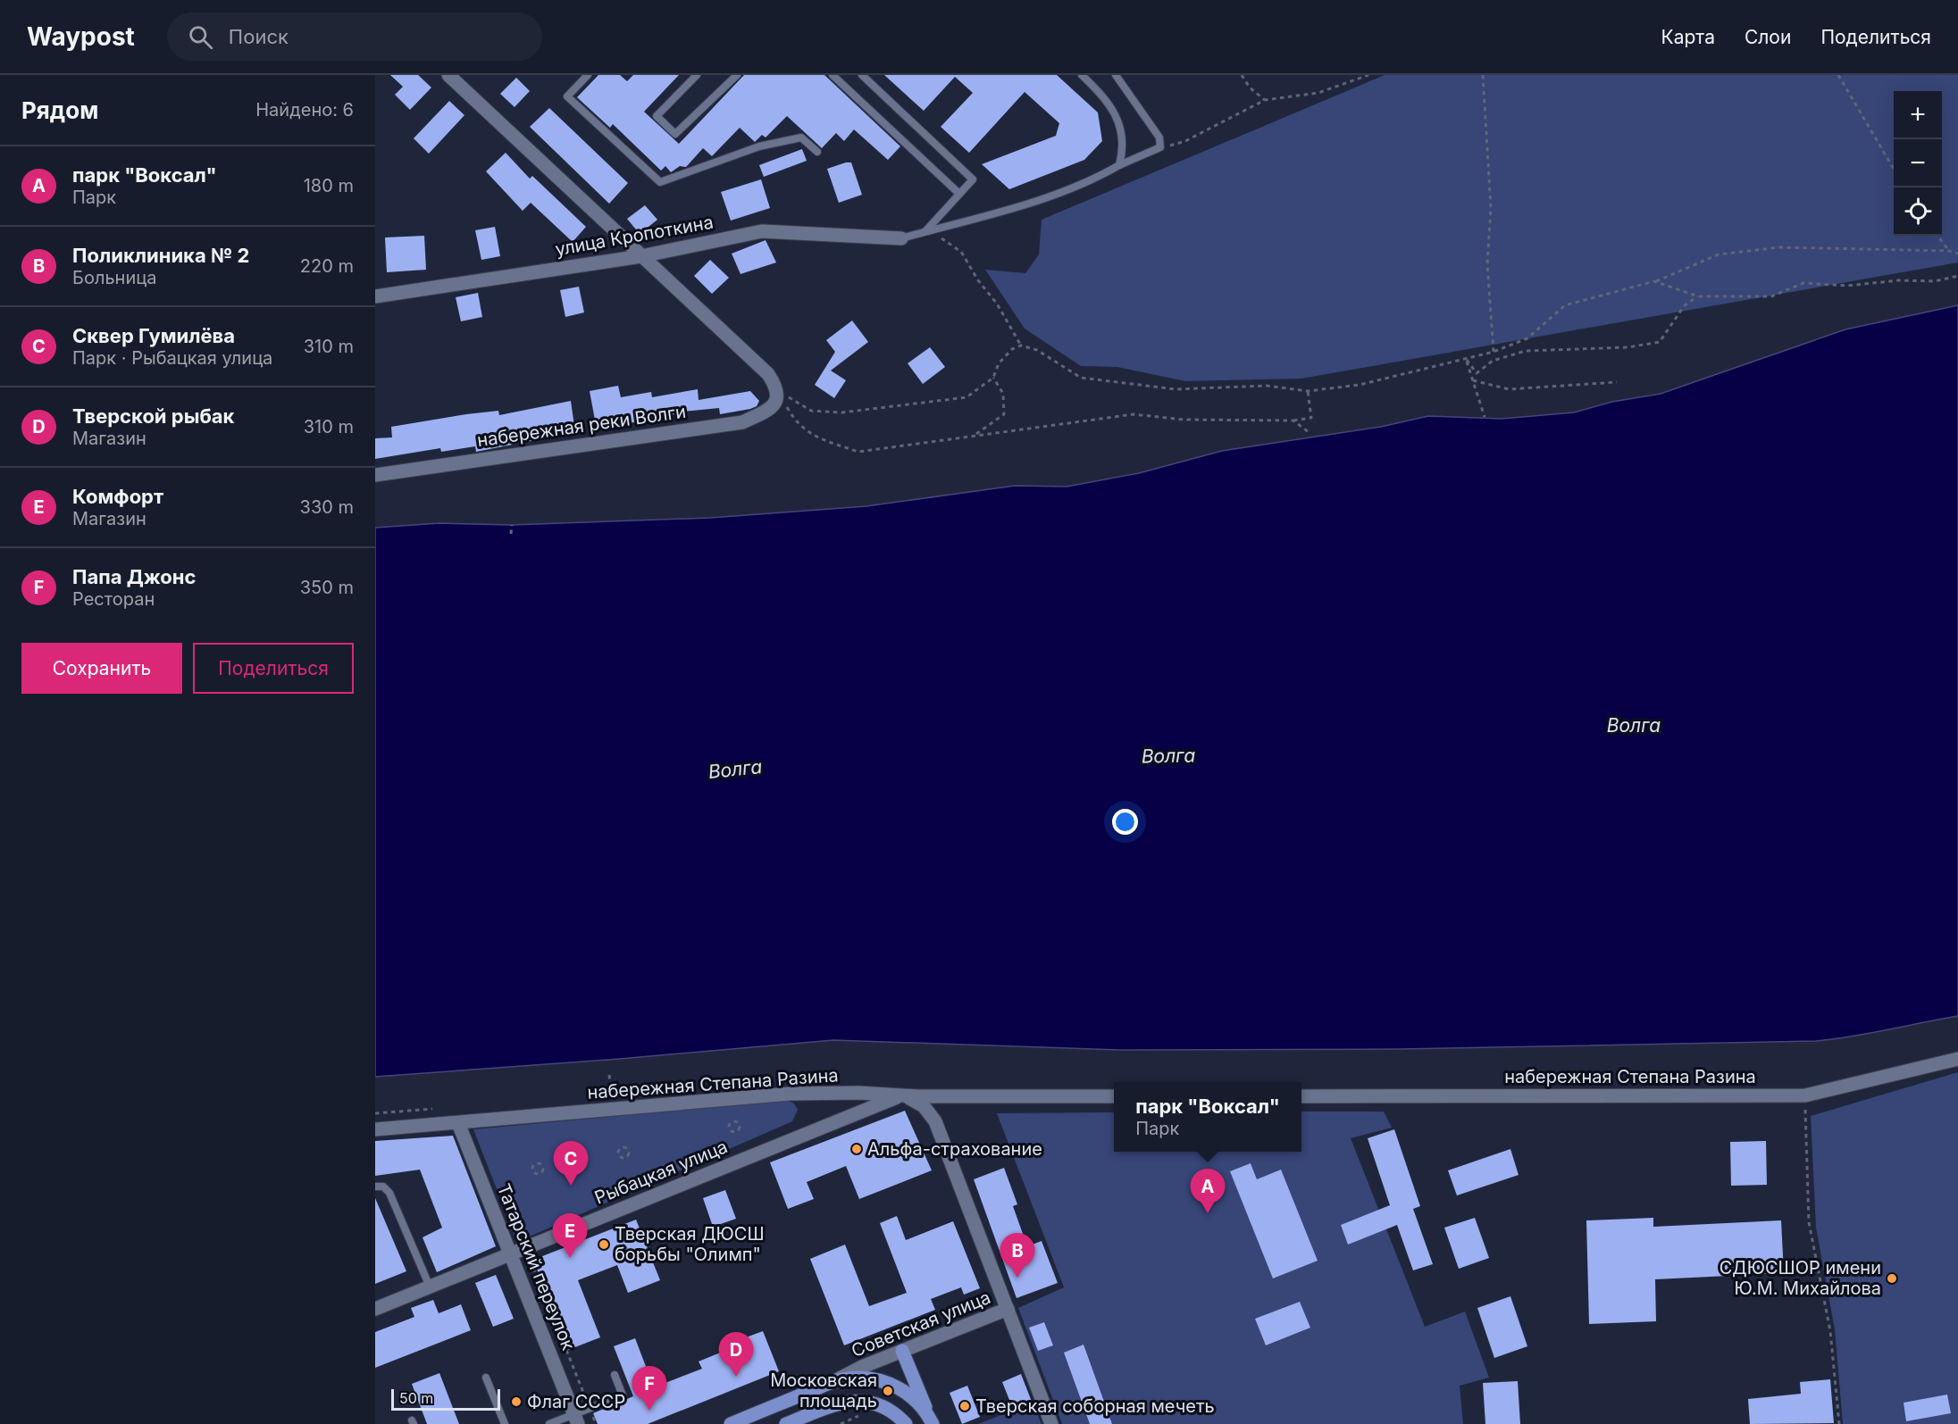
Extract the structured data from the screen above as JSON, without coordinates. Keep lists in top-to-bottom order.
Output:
{
  "streets": {
    "main road": ["Советская улица"],
    "street": [
      "улица Кропоткина",
      "набережная реки Волги",
      "набережная Степана Разина",
      "Рыбацкая улица",
      "Татарский переулок"
    ]
  },
  "crossings": [
    ["набережная Степана Разина", "Рыбацкая улица"],
    ["набережная Степана Разина", "Татарский переулок"],
    ["Рыбацкая улица", "Татарский переулок"]
  ],
  "water": ["Волга"],
  "places": [
    "Альфа-страхование",
    "Тверская ДЮСШ борьбы \"Олимп\"",
    "СДЮСШОР имени Ю.М. Михайлова",
    "Московская площадь",
    "Флаг СССР",
    "Тверская соборная мечеть"
  ],
  "scale_bar": "50 m",
  "page": {
    "header": "Waypost",
    "search": "Поиск",
    "nav": ["Карта", "Слои", "Поделиться"],
    "heading": ["Рядом", "Найдено: 6"],
    "map_buttons": ["+", "−"],
    "list": [
      {
        "mark": "A",
        "name": "парк \"Воксал\"",
        "note": "Парк",
        "value": "180 m"
      },
      {
        "mark": "B",
        "name": "Поликлиника № 2",
        "note": "Больница",
        "value": "220 m"
      },
      {
        "mark": "C",
        "name": "Сквер Гумилёва",
        "note": "Парк · Рыбацкая улица",
        "value": "310 m"
      },
      {
        "mark": "D",
        "name": "Тверской рыбак",
        "note": "Магазин",
        "value": "310 m"
      },
      {
        "mark": "E",
        "name": "Комфорт",
        "note": "Магазин",
        "value": "330 m"
      },
      {
        "mark": "F",
        "name": "Папа Джонс",
        "note": "Ресторан",
        "value": "350 m"
      }
    ],
    "buttons": ["Сохранить", "Поделиться"],
    "popup": ["парк \"Воксал\"", "Парк"],
    "pins": [
      "C",
      "A",
      "E",
      "B",
      "D",
      "F"
    ],
    "scale": "50 m"
  }
}
